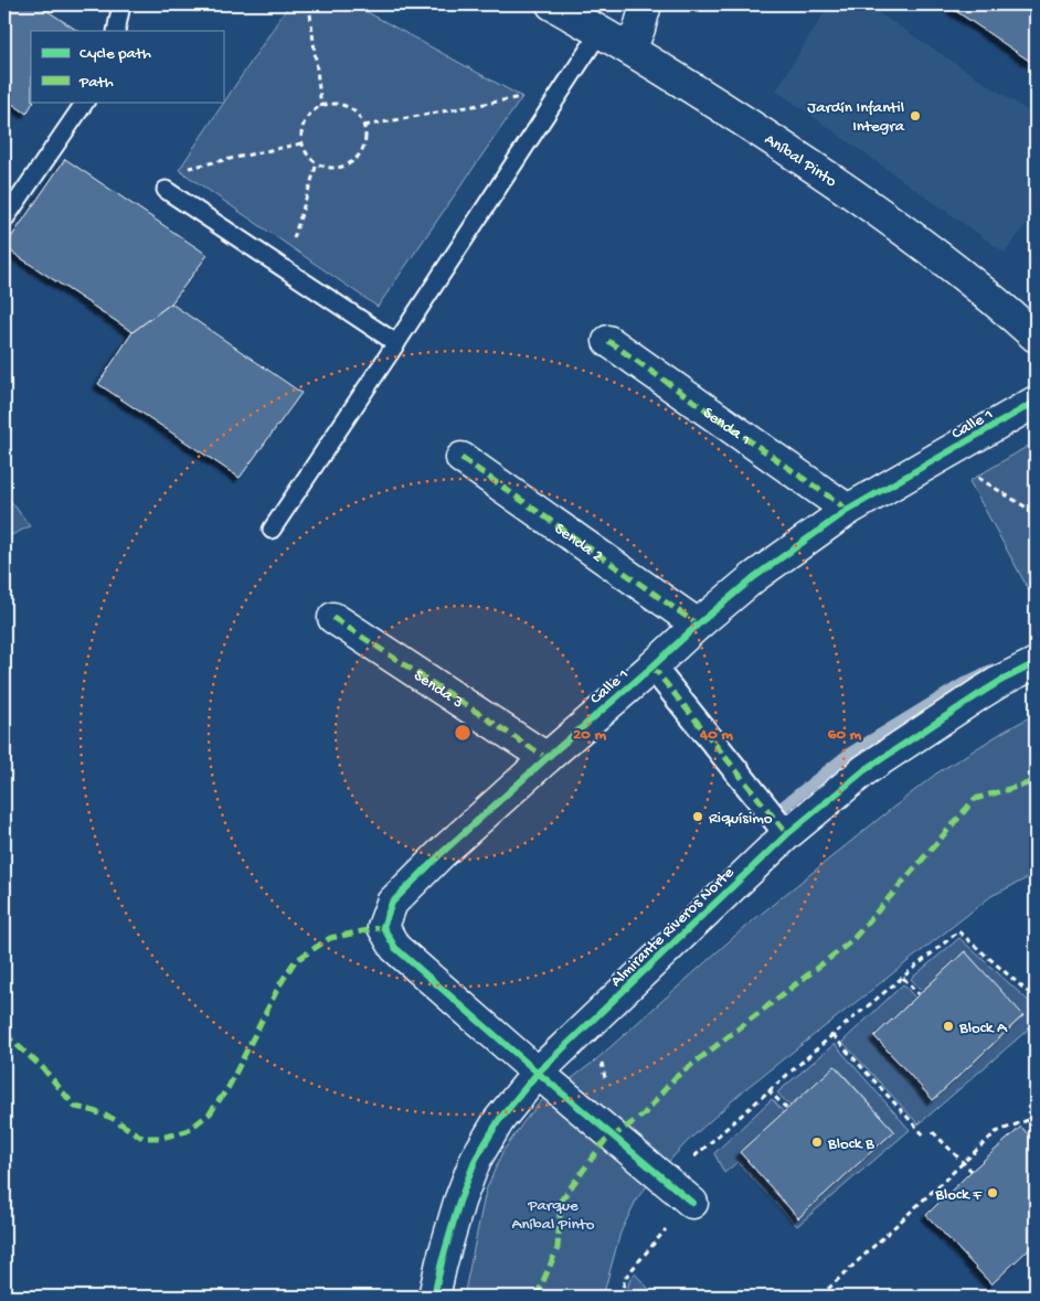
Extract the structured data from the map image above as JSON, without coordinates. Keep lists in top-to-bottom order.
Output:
{
  "streets": {
    "street": [
      "Aníbal Pinto",
      "Calle 1",
      "Senda 1",
      "Senda 2",
      "Senda 3",
      "Almirante Riveros Norte"
    ]
  },
  "crossings": [
    ["Calle 1", "Senda 1"],
    ["Calle 1", "Senda 2"],
    ["Calle 1", "Senda 3"],
    ["Calle 1", "Almirante Riveros Norte"]
  ],
  "parks": ["Parque Aníbal Pinto"],
  "places": [
    "Jardín Infantil Integra",
    "Riquísimo",
    "Block A",
    "Block B",
    "Block F"
  ],
  "legend": ["Cycle path", "Path"],
  "rings": ["20 m", "40 m", "60 m"]
}
